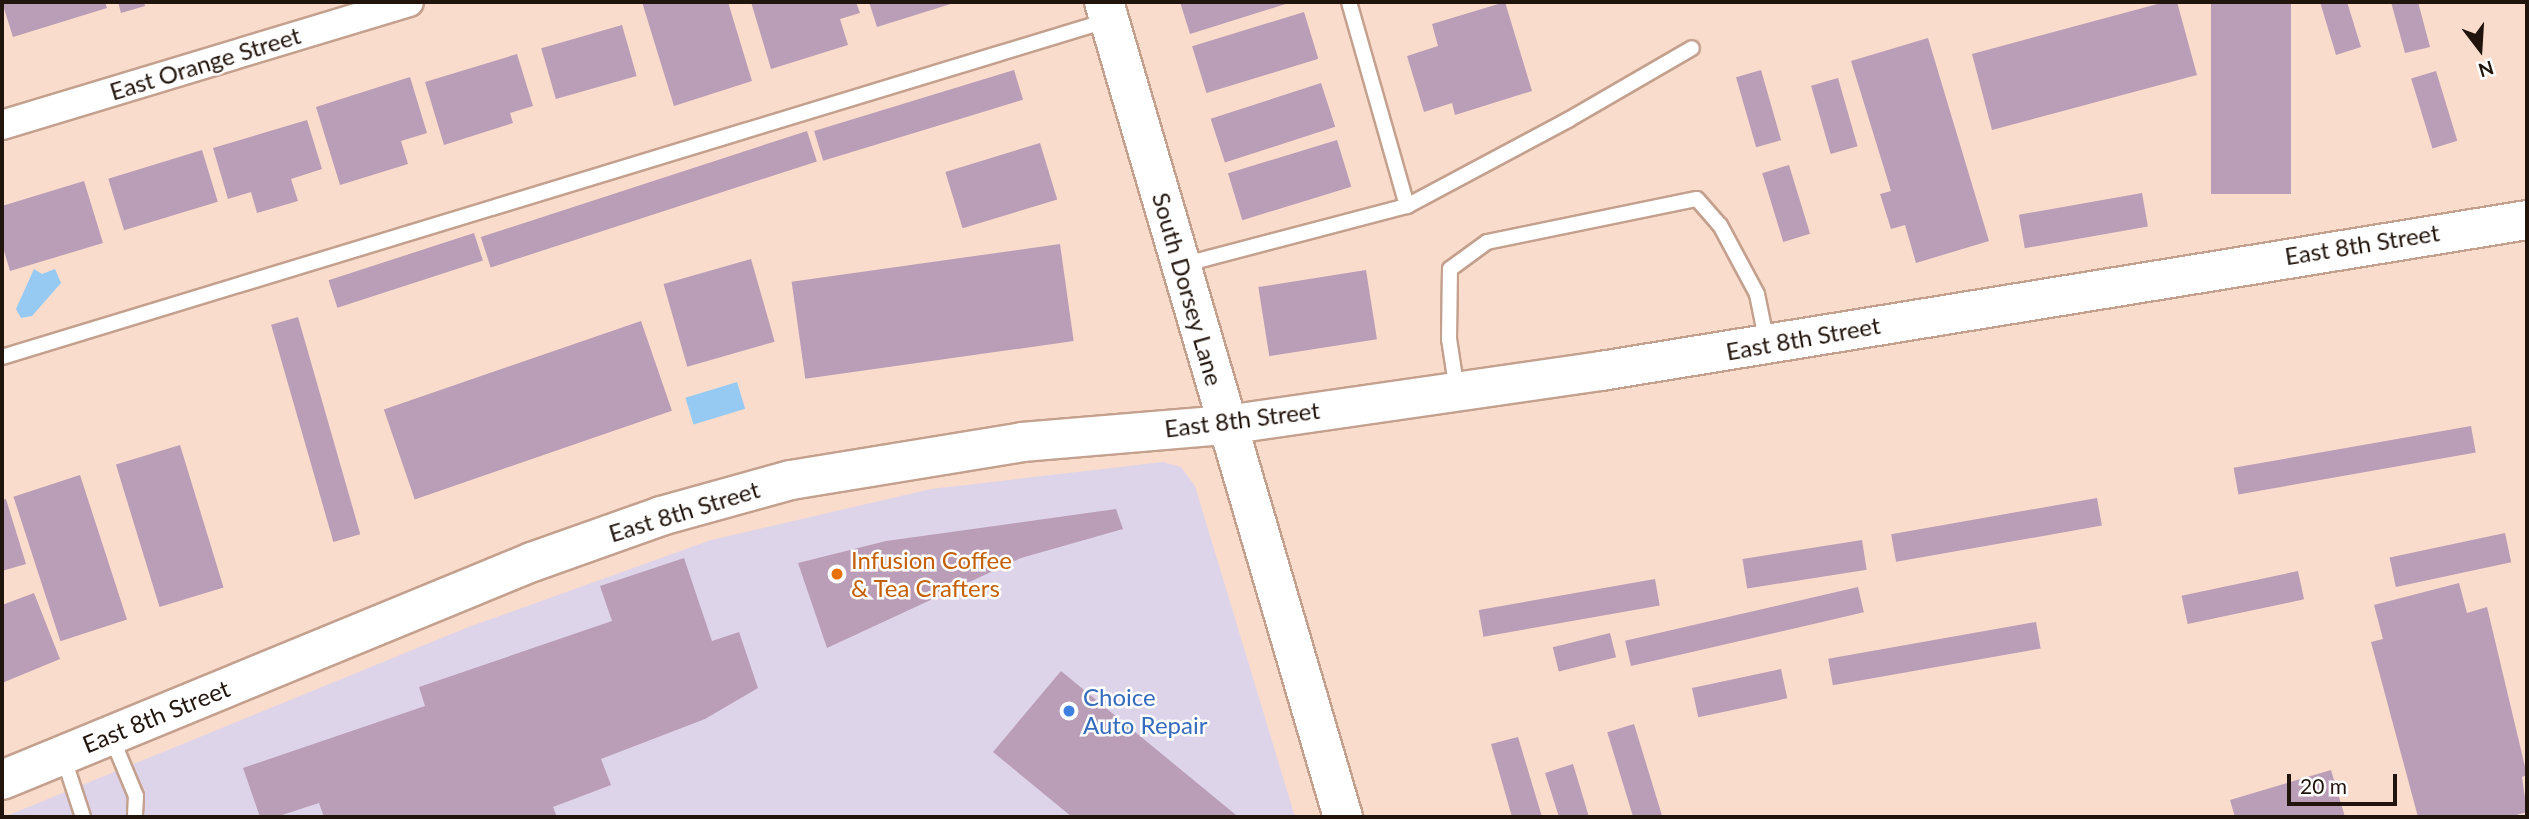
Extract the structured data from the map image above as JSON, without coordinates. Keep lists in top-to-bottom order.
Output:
{
  "streets": {
    "street": ["East Orange Street", "East 8th Street", "South Dorsey Lane"]
  },
  "crossings": [
    ["East 8th Street", "South Dorsey Lane"]
  ],
  "places": ["Infusion Coffee & Tea Crafters", "Choice Auto Repair"],
  "scale_bar": "20 m",
  "north": "bottom"
}
